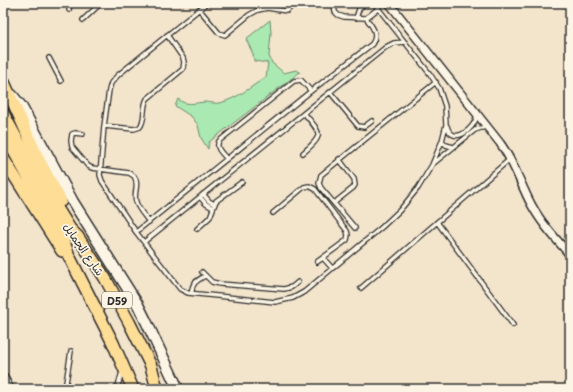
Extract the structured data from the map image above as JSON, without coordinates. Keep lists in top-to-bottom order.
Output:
{
  "streets": {
    "main road": ["شارع الجمايل", "D59"]
  }
}
